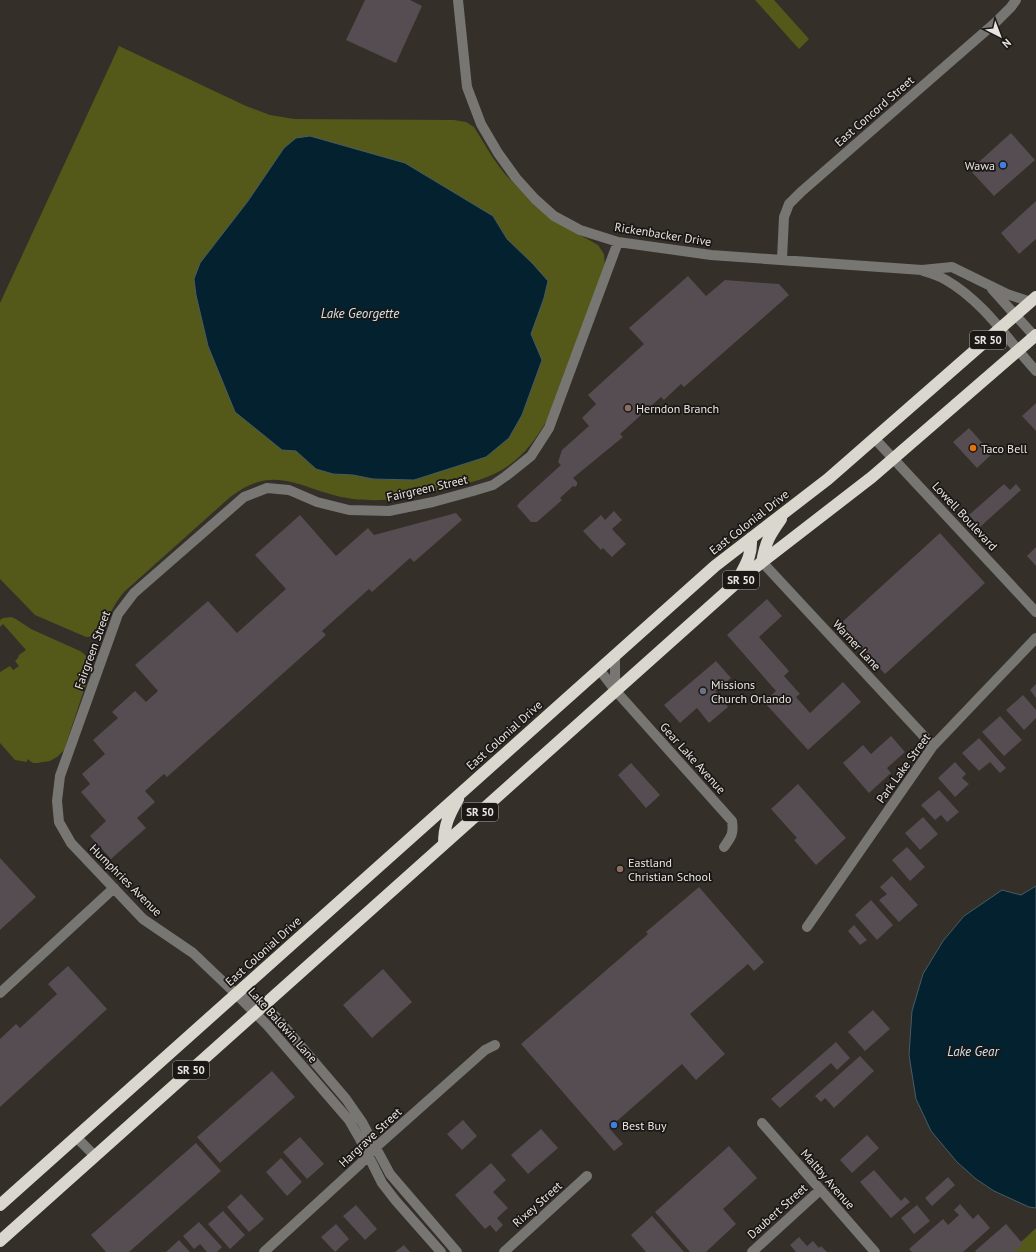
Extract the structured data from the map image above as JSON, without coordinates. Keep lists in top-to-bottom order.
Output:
{
  "streets": {
    "highway": ["SR 50", "East Colonial Drive"],
    "street": [
      "East Concord Street",
      "Rickenbacker Drive",
      "Fairgreen Street",
      "Lowell Boulevard",
      "Warner Lane",
      "Gear Lake Avenue",
      "Park Lake Street",
      "Humphries Avenue",
      "Lake Baldwin Lane",
      "Hargrave Street",
      "Maltby Avenue",
      "Rixey Street",
      "Daubert Street"
    ]
  },
  "crossings": [
    ["East Concord Street", "Rickenbacker Drive"],
    ["Rickenbacker Drive", "SR 50"],
    ["Rickenbacker Drive", "Fairgreen Street"],
    ["Rickenbacker Drive", "East Colonial Drive"],
    ["SR 50", "Lowell Boulevard"],
    ["SR 50", "Warner Lane"],
    ["SR 50", "Gear Lake Avenue"],
    ["SR 50", "Lake Baldwin Lane"],
    ["Fairgreen Street", "Humphries Avenue"],
    ["Lowell Boulevard", "East Colonial Drive"],
    ["East Colonial Drive", "Gear Lake Avenue"],
    ["East Colonial Drive", "Humphries Avenue"],
    ["East Colonial Drive", "Lake Baldwin Lane"],
    ["Warner Lane", "Park Lake Street"],
    ["Humphries Avenue", "Lake Baldwin Lane"],
    ["Lake Baldwin Lane", "Hargrave Street"],
    ["Maltby Avenue", "Daubert Street"]
  ],
  "water": ["Lake Georgette", "Lake Gear"],
  "places": [
    "Wawa",
    "Herndon Branch",
    "Taco Bell",
    "Missions Church Orlando",
    "Eastland Christian School",
    "Best Buy"
  ],
  "north": "bottom right"
}
